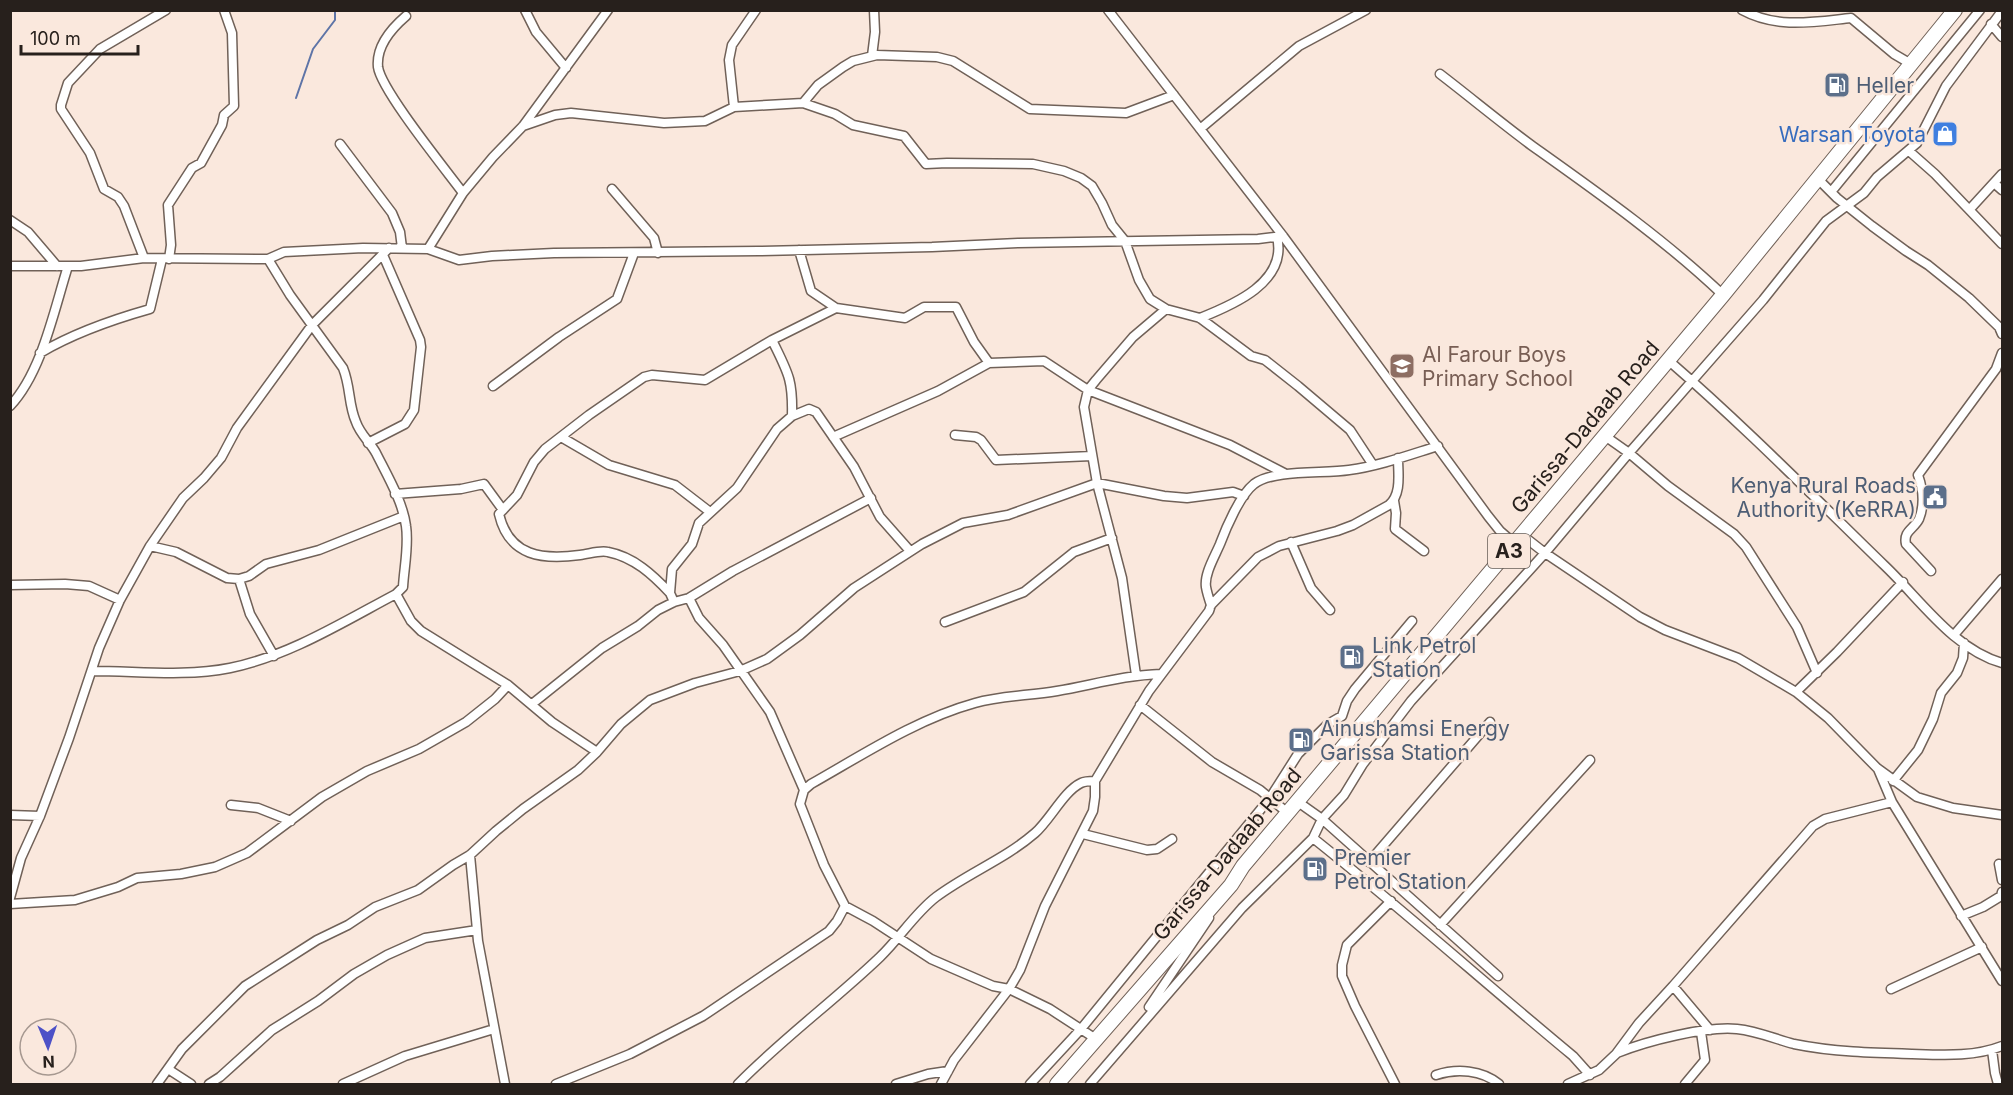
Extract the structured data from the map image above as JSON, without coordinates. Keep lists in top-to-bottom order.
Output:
{
  "streets": {
    "highway": ["Garissa-Dadaab Road", "A3"]
  },
  "places": {
    "fuel station": [
      "Heller",
      "Link Petrol Station",
      "Ainushamsi Energy Garissa Station",
      "Premier Petrol Station"
    ],
    "shop": ["Warsan Toyota"],
    "school or university": ["Al Farour Boys Primary School"],
    "public building": ["Kenya Rural Roads Authority (KeRRA)"]
  },
  "scale_bar": "100 m",
  "north": "bottom"
}
